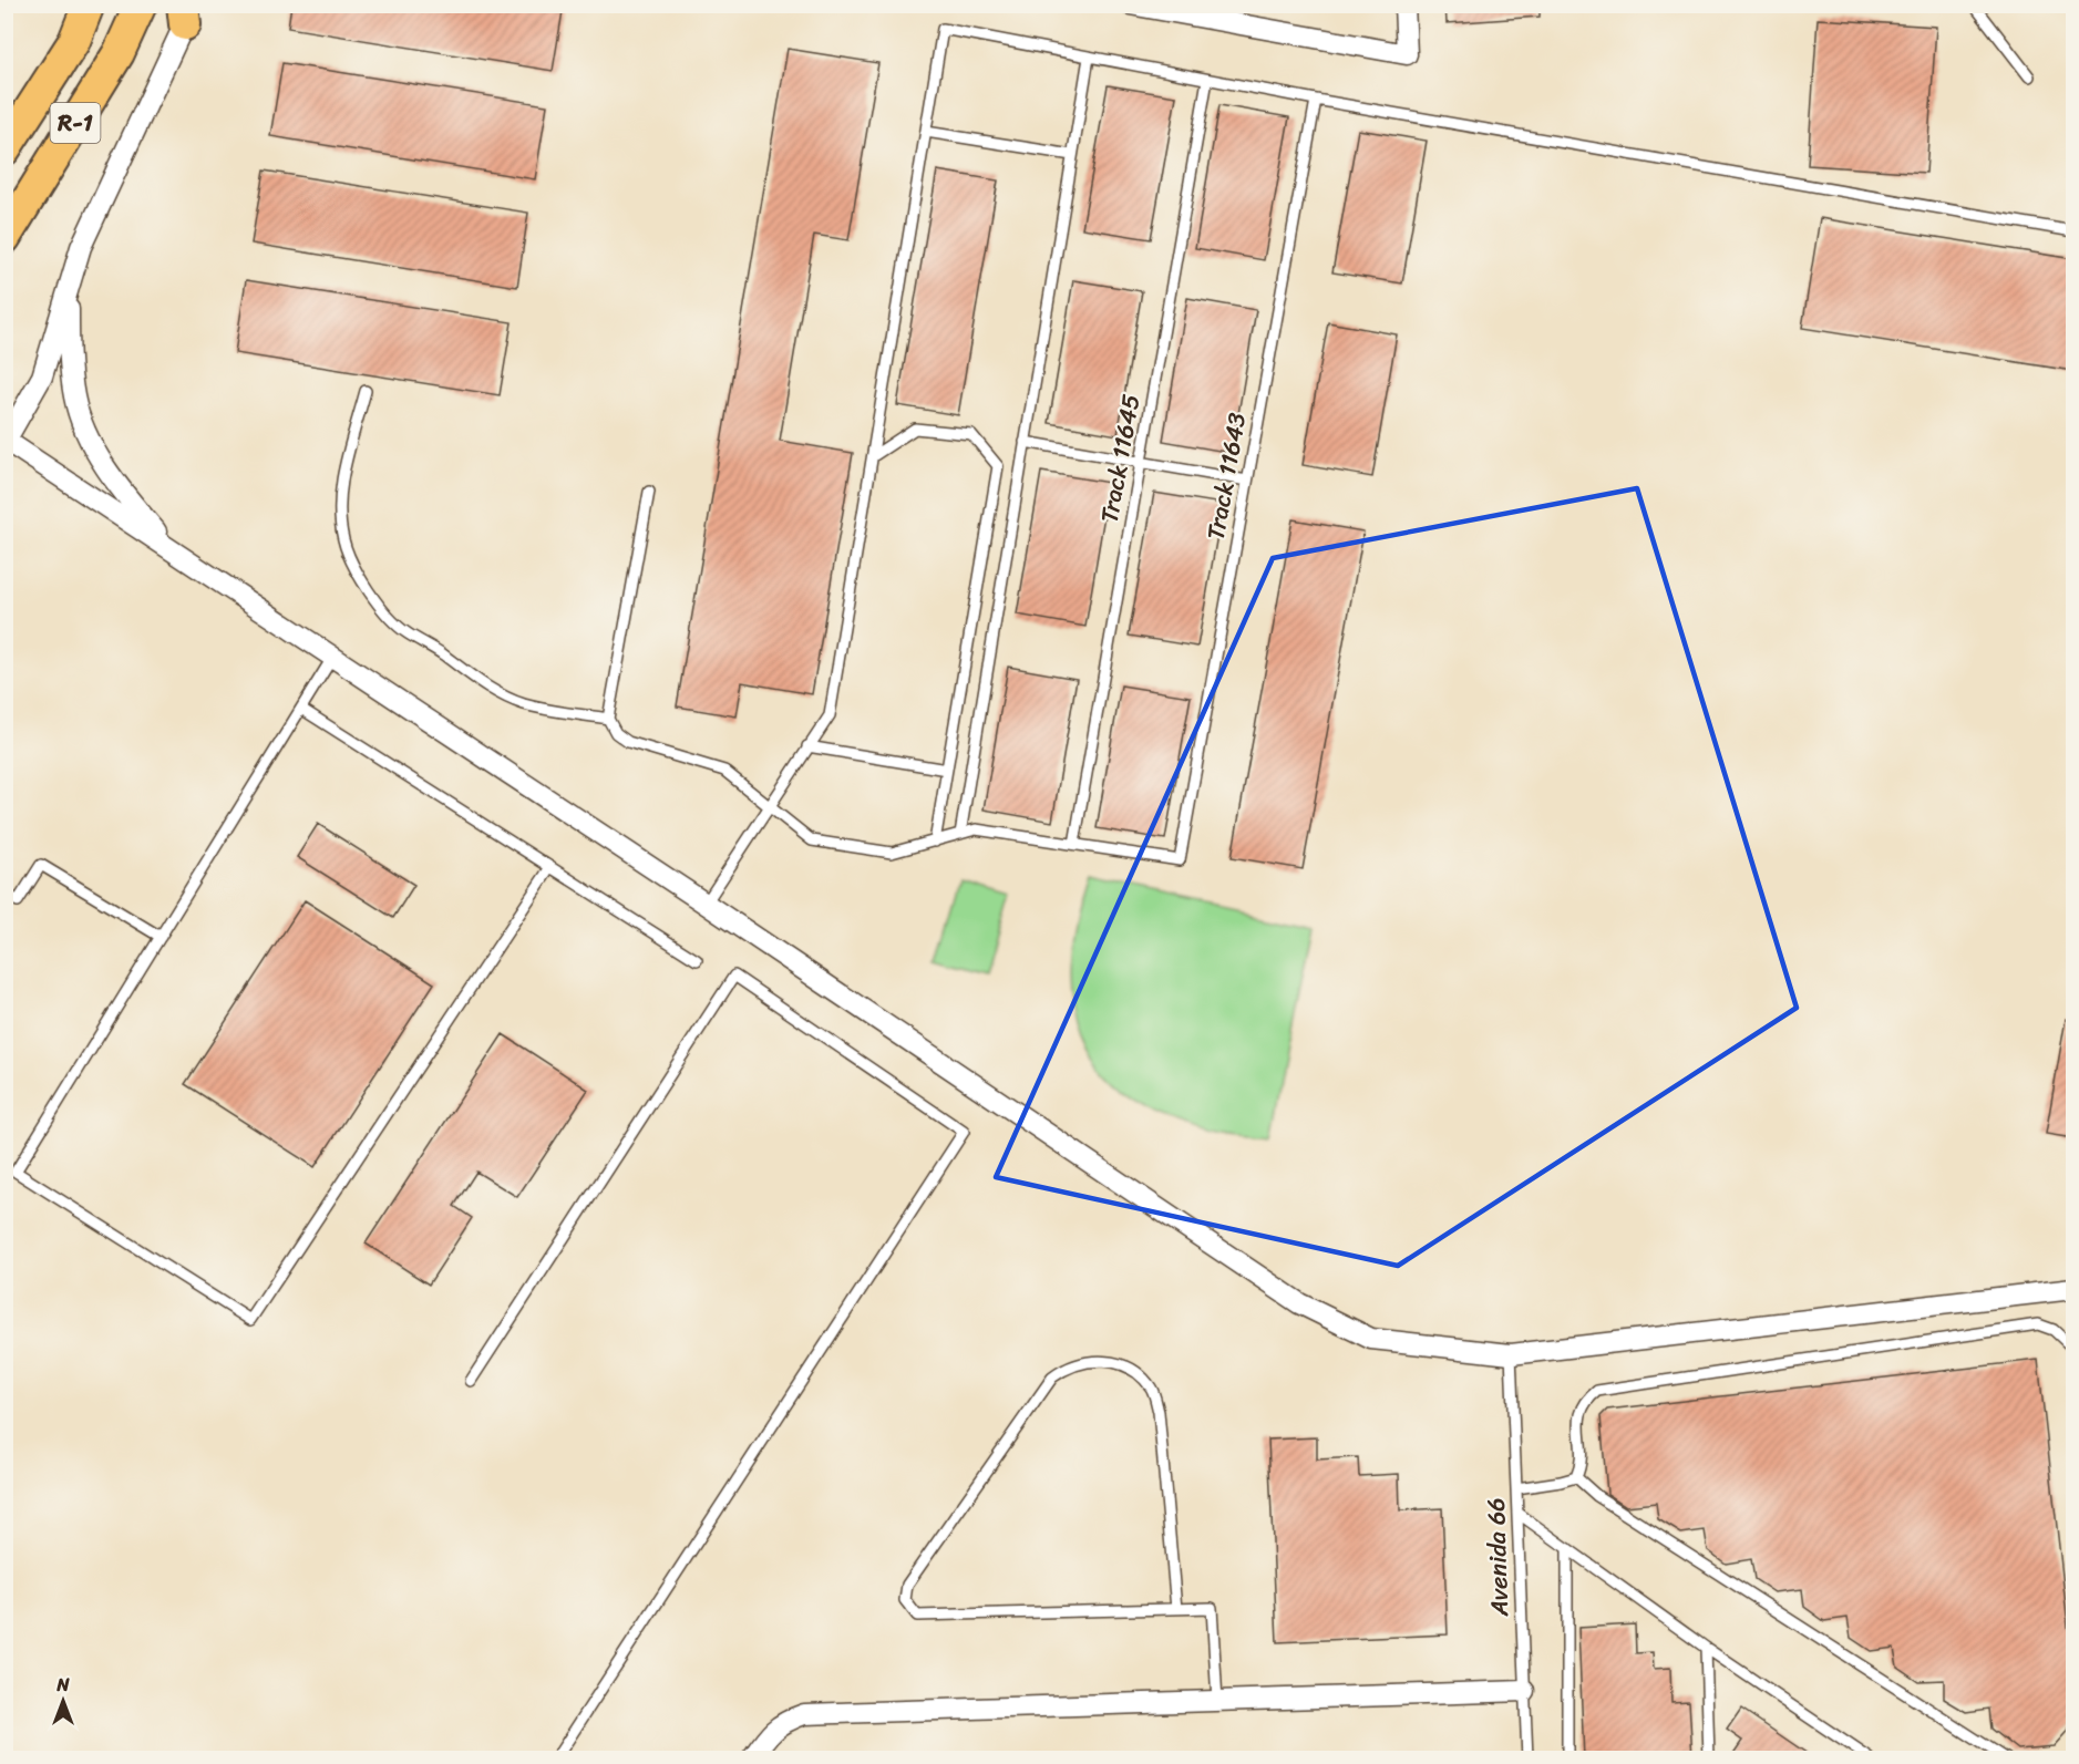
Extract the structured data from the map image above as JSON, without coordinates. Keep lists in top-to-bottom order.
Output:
{
  "streets": {
    "main road": ["R-1"],
    "lane": ["Track 11645", "Track 11643", "Avenida 66"]
  },
  "crossings": [
    ["Track 11645", "Track 11643"]
  ],
  "north": "top"
}
